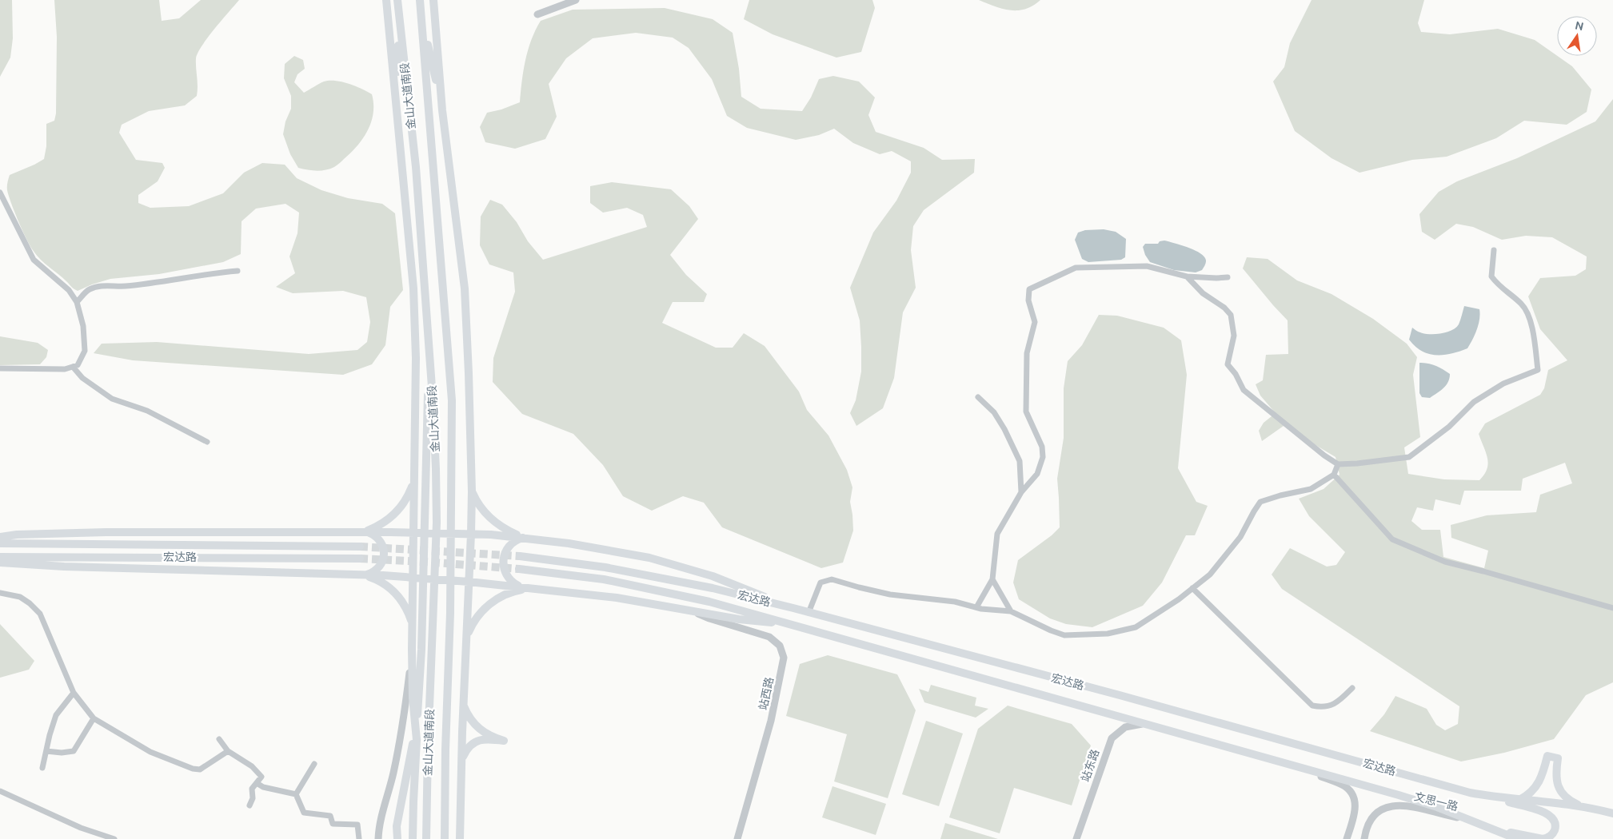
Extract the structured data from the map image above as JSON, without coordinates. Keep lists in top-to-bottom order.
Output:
{
  "streets": {
    "main road": ["金山大道南段", "宏达路"],
    "street": ["站西路", "站东路", "文思一路"]
  },
  "crossings": [
    ["宏达路", "站东路"],
    ["宏达路", "文思一路"]
  ],
  "north": "top"
}
